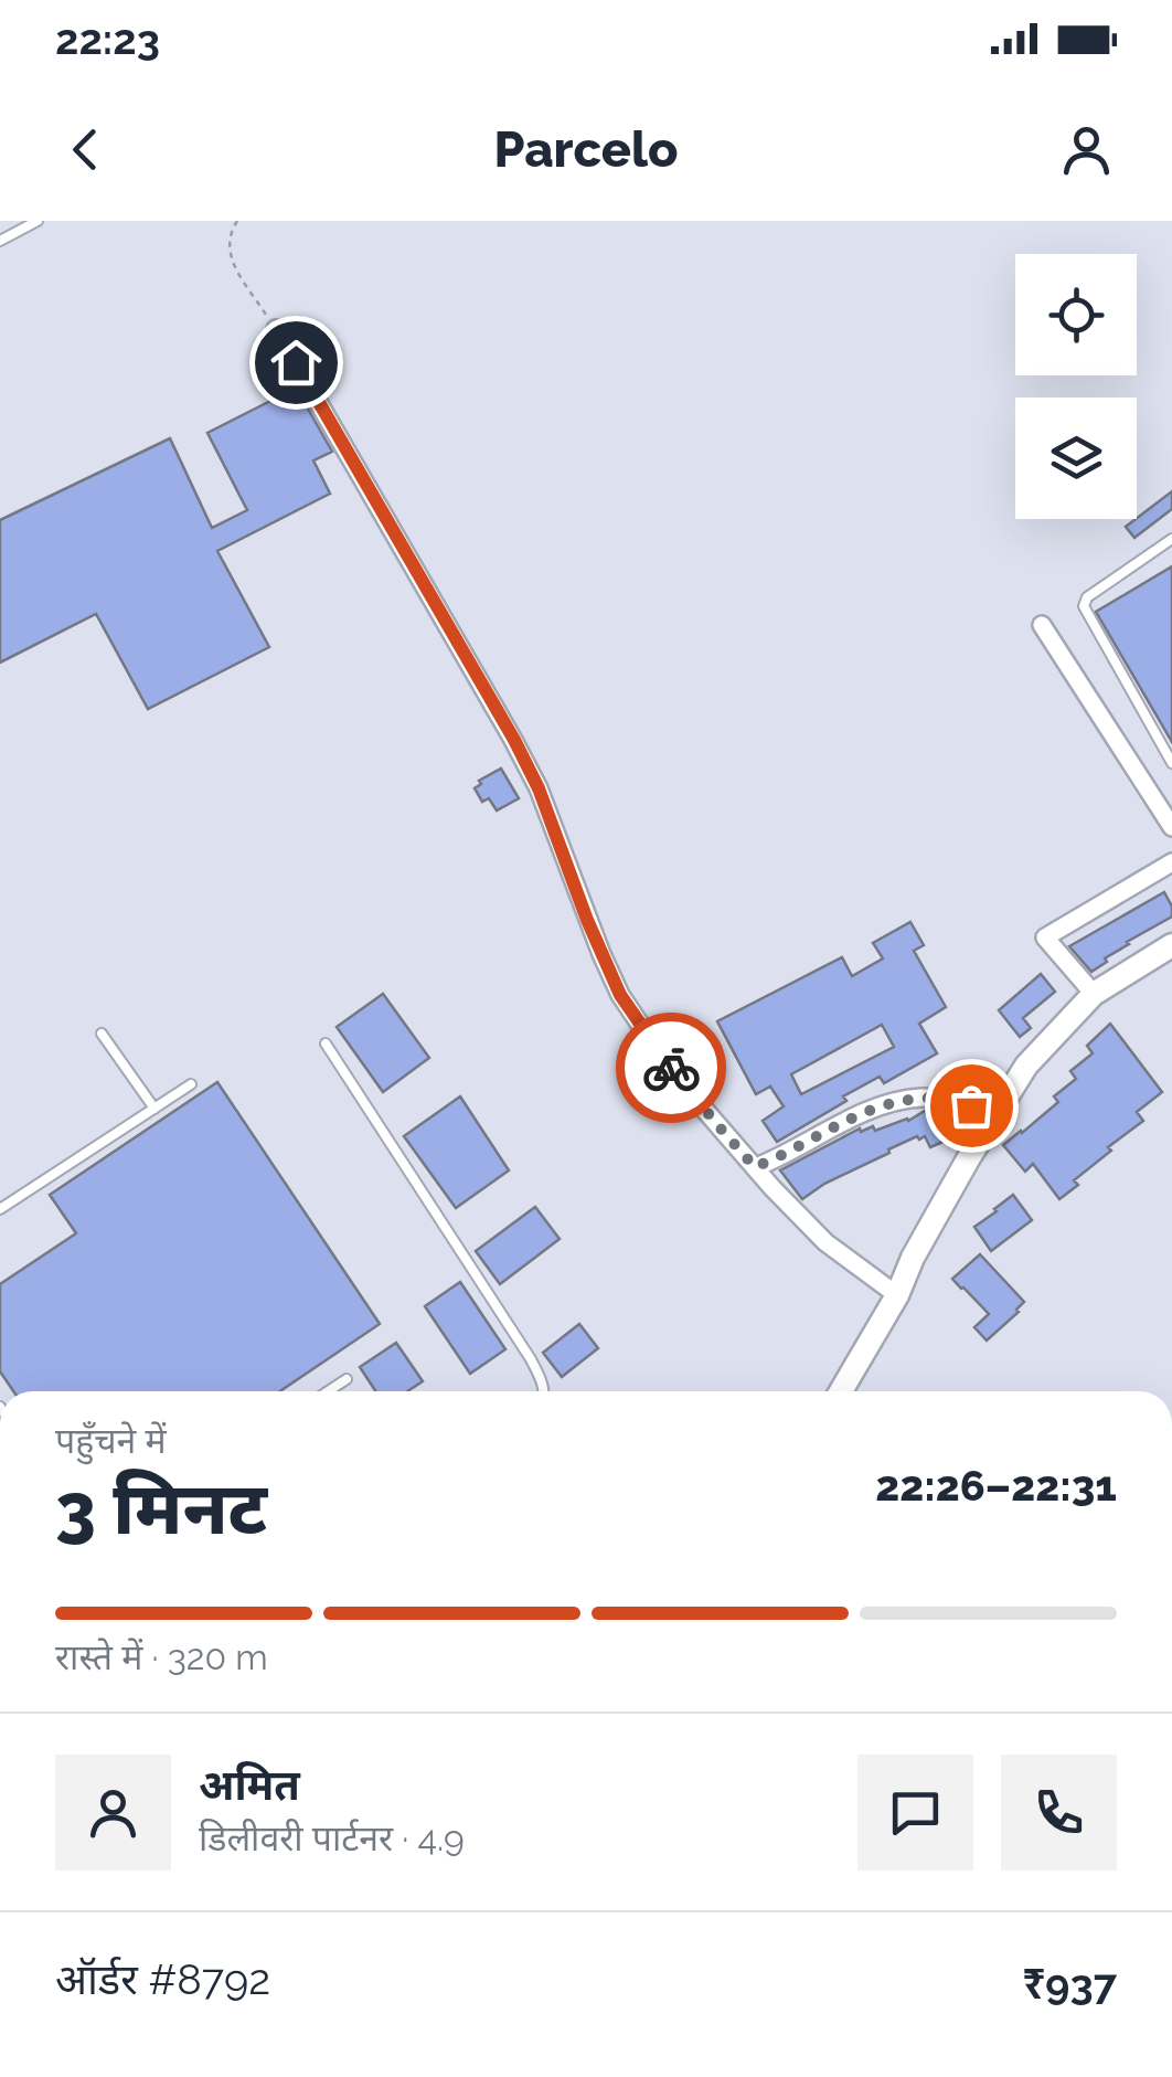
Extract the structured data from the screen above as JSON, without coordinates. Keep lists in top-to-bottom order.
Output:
{
  "page": {
    "status": "22:23",
    "header": "Parcelo",
    "heading": ["3 मिनट", "पहुँचने में", "22:26–22:31"],
    "panel": [
      "अमित",
      "डिलीवरी पार्टनर · 4.9",
      "ऑर्डर #8792",
      "₹937"
    ],
    "bar": "रास्ते में · 320 m"
  }
}
